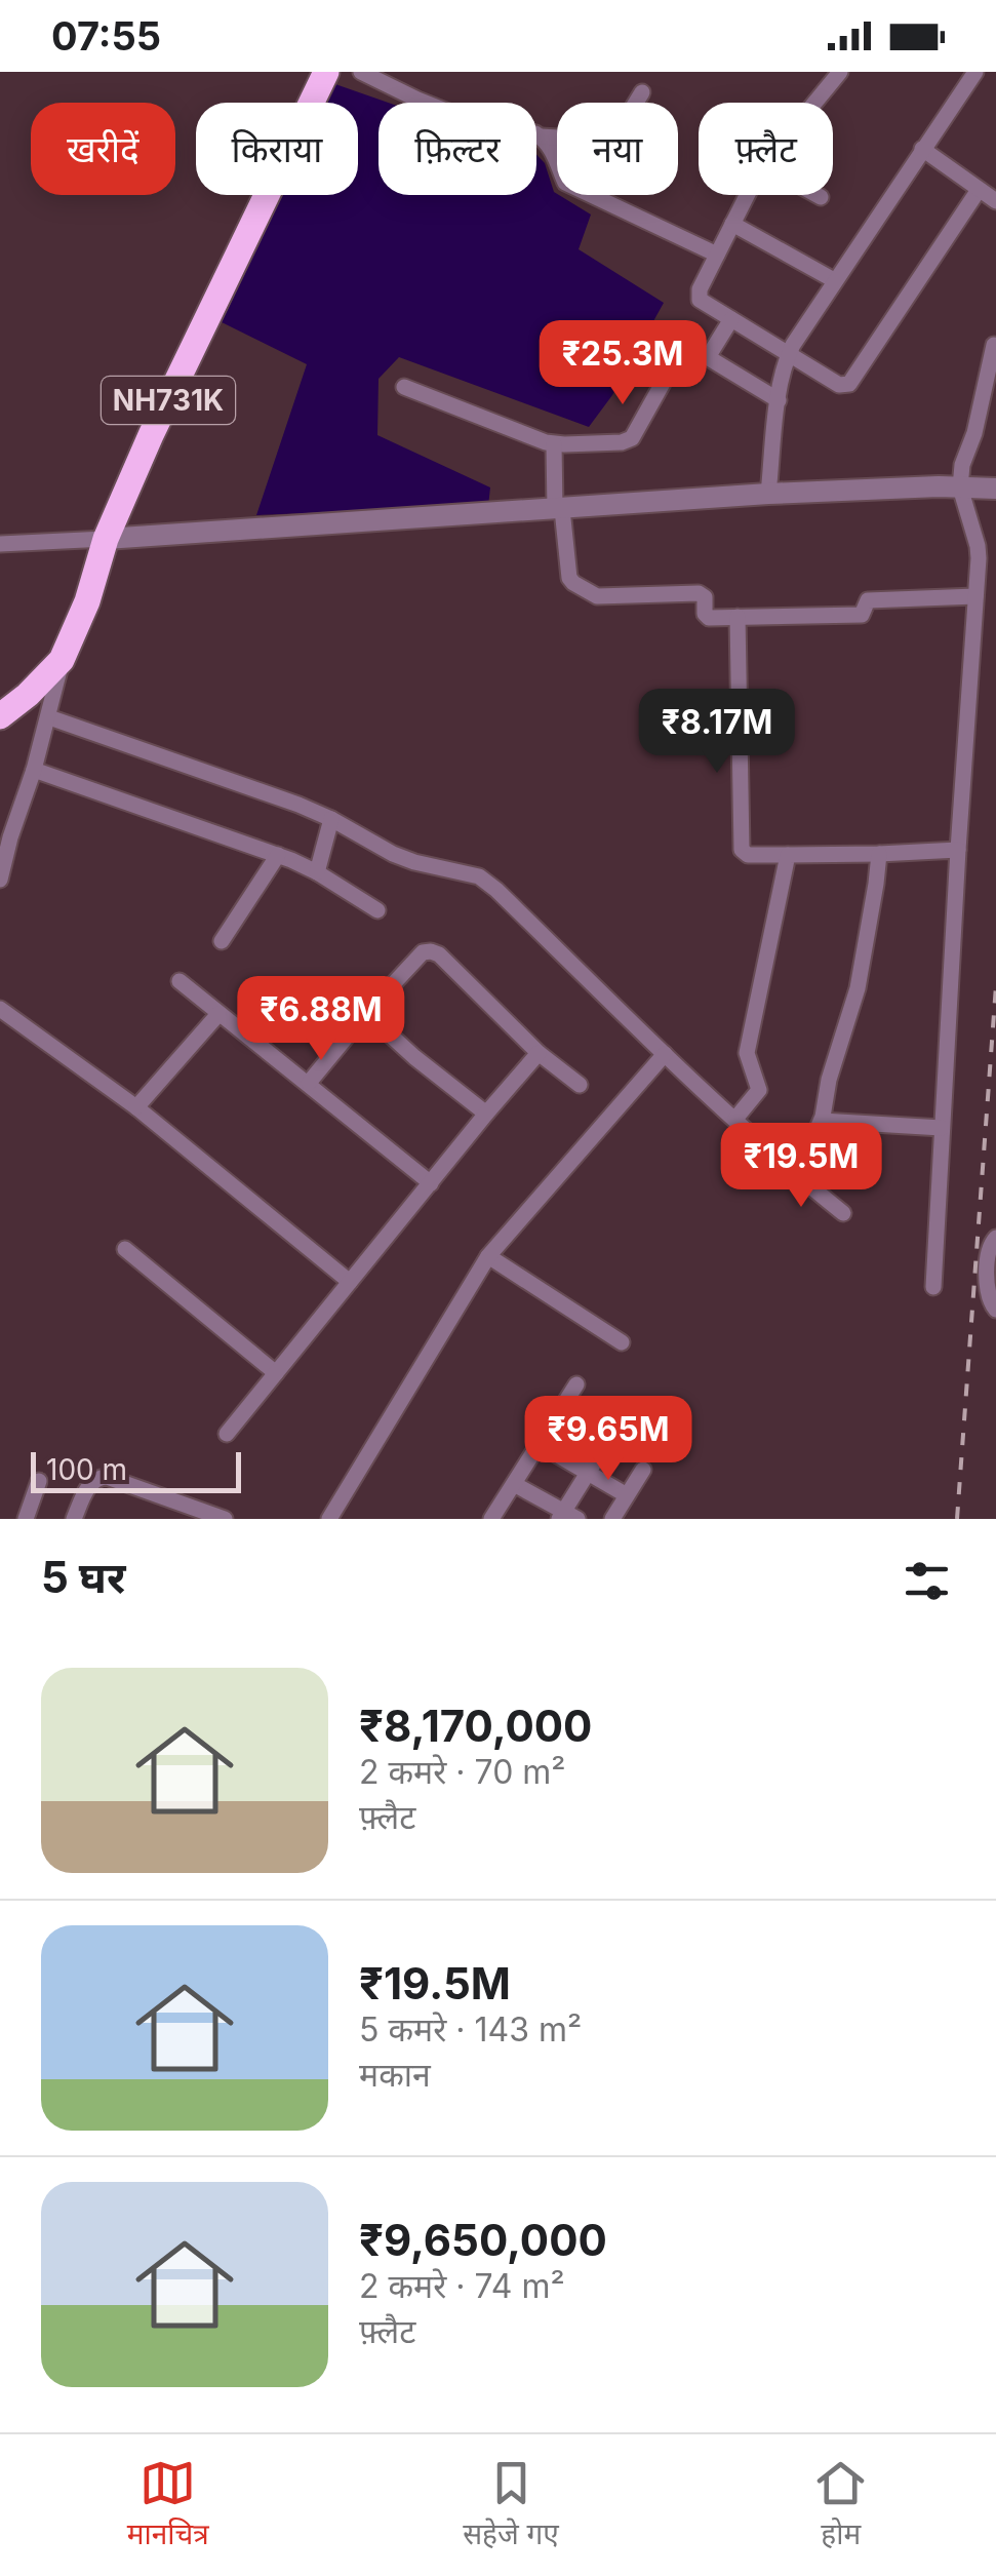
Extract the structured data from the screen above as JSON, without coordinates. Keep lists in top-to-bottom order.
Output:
{
  "streets": {
    "highway": ["NH731K"]
  },
  "scale_bar": "100 m",
  "page": {
    "status": "07:55",
    "chip": [
      "खरीदें",
      "किराया",
      "फ़िल्टर",
      "नया",
      "फ़्लैट"
    ],
    "price": [
      "₹25.3M",
      "₹8.17M",
      "₹6.88M",
      "₹19.5M",
      "₹9.65M"
    ],
    "scale": "100 m",
    "heading": "5 घर",
    "list": [
      {
        "name": "₹8,170,000",
        "note": "2 कमरे · 70 m² · फ़्लैट"
      },
      {
        "name": "₹19.5M",
        "note": "5 कमरे · 143 m² · मकान"
      },
      {
        "name": "₹9,650,000",
        "note": "2 कमरे · 74 m² · फ़्लैट"
      }
    ],
    "tabs": ["मानचित्र", "सहेजे गए", "होम"]
  }
}
